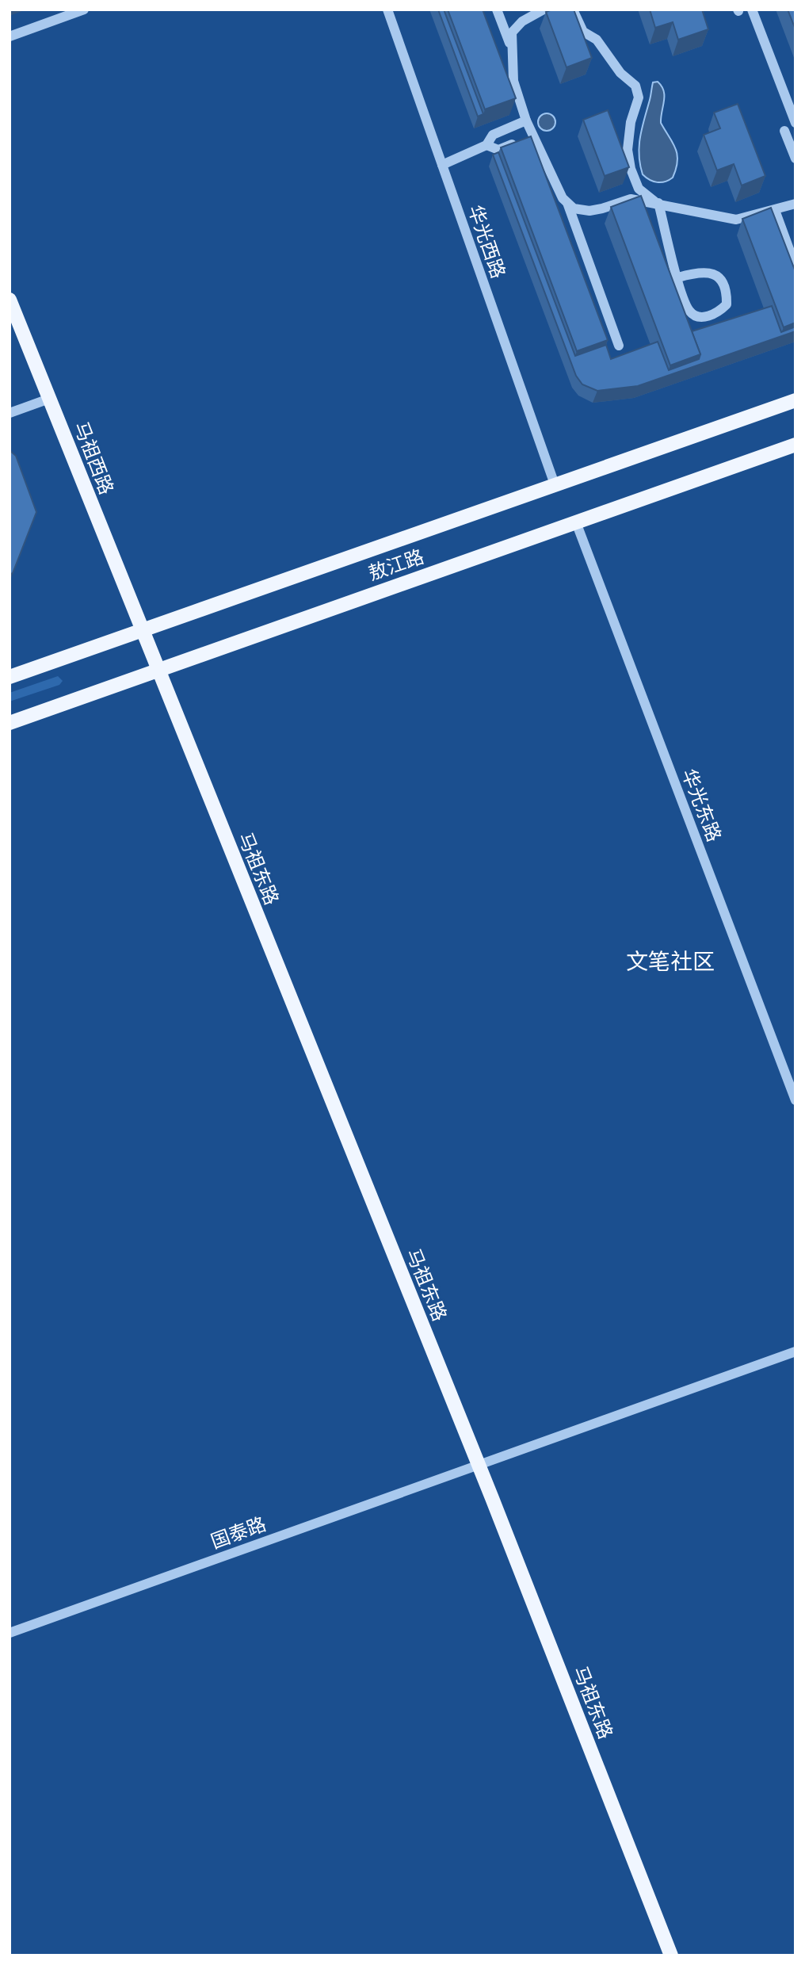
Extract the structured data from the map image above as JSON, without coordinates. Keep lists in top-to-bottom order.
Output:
{
  "streets": {
    "main road": ["马祖西路", "敖江路", "马祖东路"],
    "street": ["华光西路", "华光东路", "国泰路"]
  },
  "crossings": [
    ["华光西路", "敖江路"],
    ["马祖西路", "敖江路"],
    ["马祖西路", "马祖东路"],
    ["敖江路", "华光东路"],
    ["敖江路", "马祖东路"],
    ["马祖东路", "国泰路"]
  ],
  "districts": ["文笔社区"]
}
